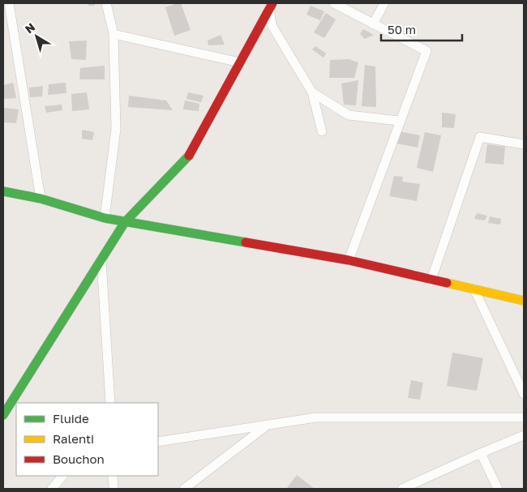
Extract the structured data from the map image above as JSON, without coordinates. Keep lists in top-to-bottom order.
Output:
{
  "legend": ["Fluide", "Ralenti", "Bouchon"],
  "scale_bar": "50 m",
  "north": "top left"
}
